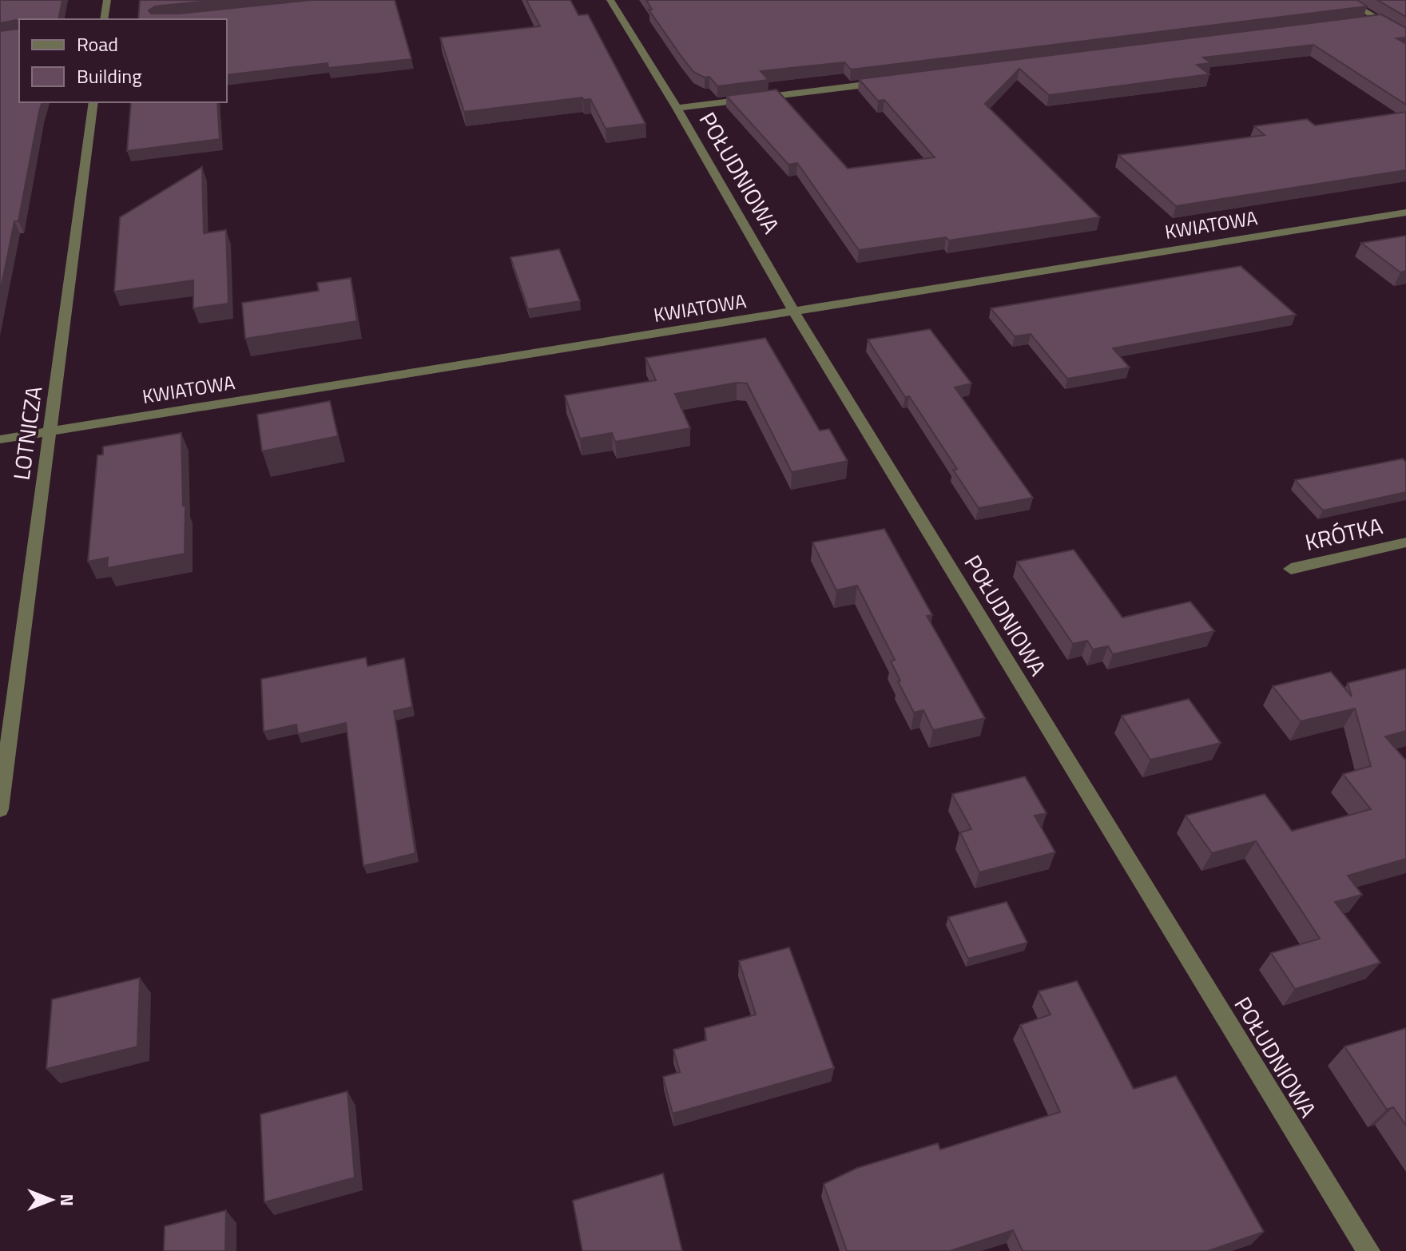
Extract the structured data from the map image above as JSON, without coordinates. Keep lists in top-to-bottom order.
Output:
{
  "streets": {
    "street": [
      "POŁUDNIOWA",
      "KWIATOWA",
      "LOTNICZA",
      "KRÓTKA"
    ]
  },
  "crossings": [
    ["POŁUDNIOWA", "KWIATOWA"],
    ["KWIATOWA", "LOTNICZA"]
  ],
  "legend": ["Road", "Building"],
  "north": "right"
}
